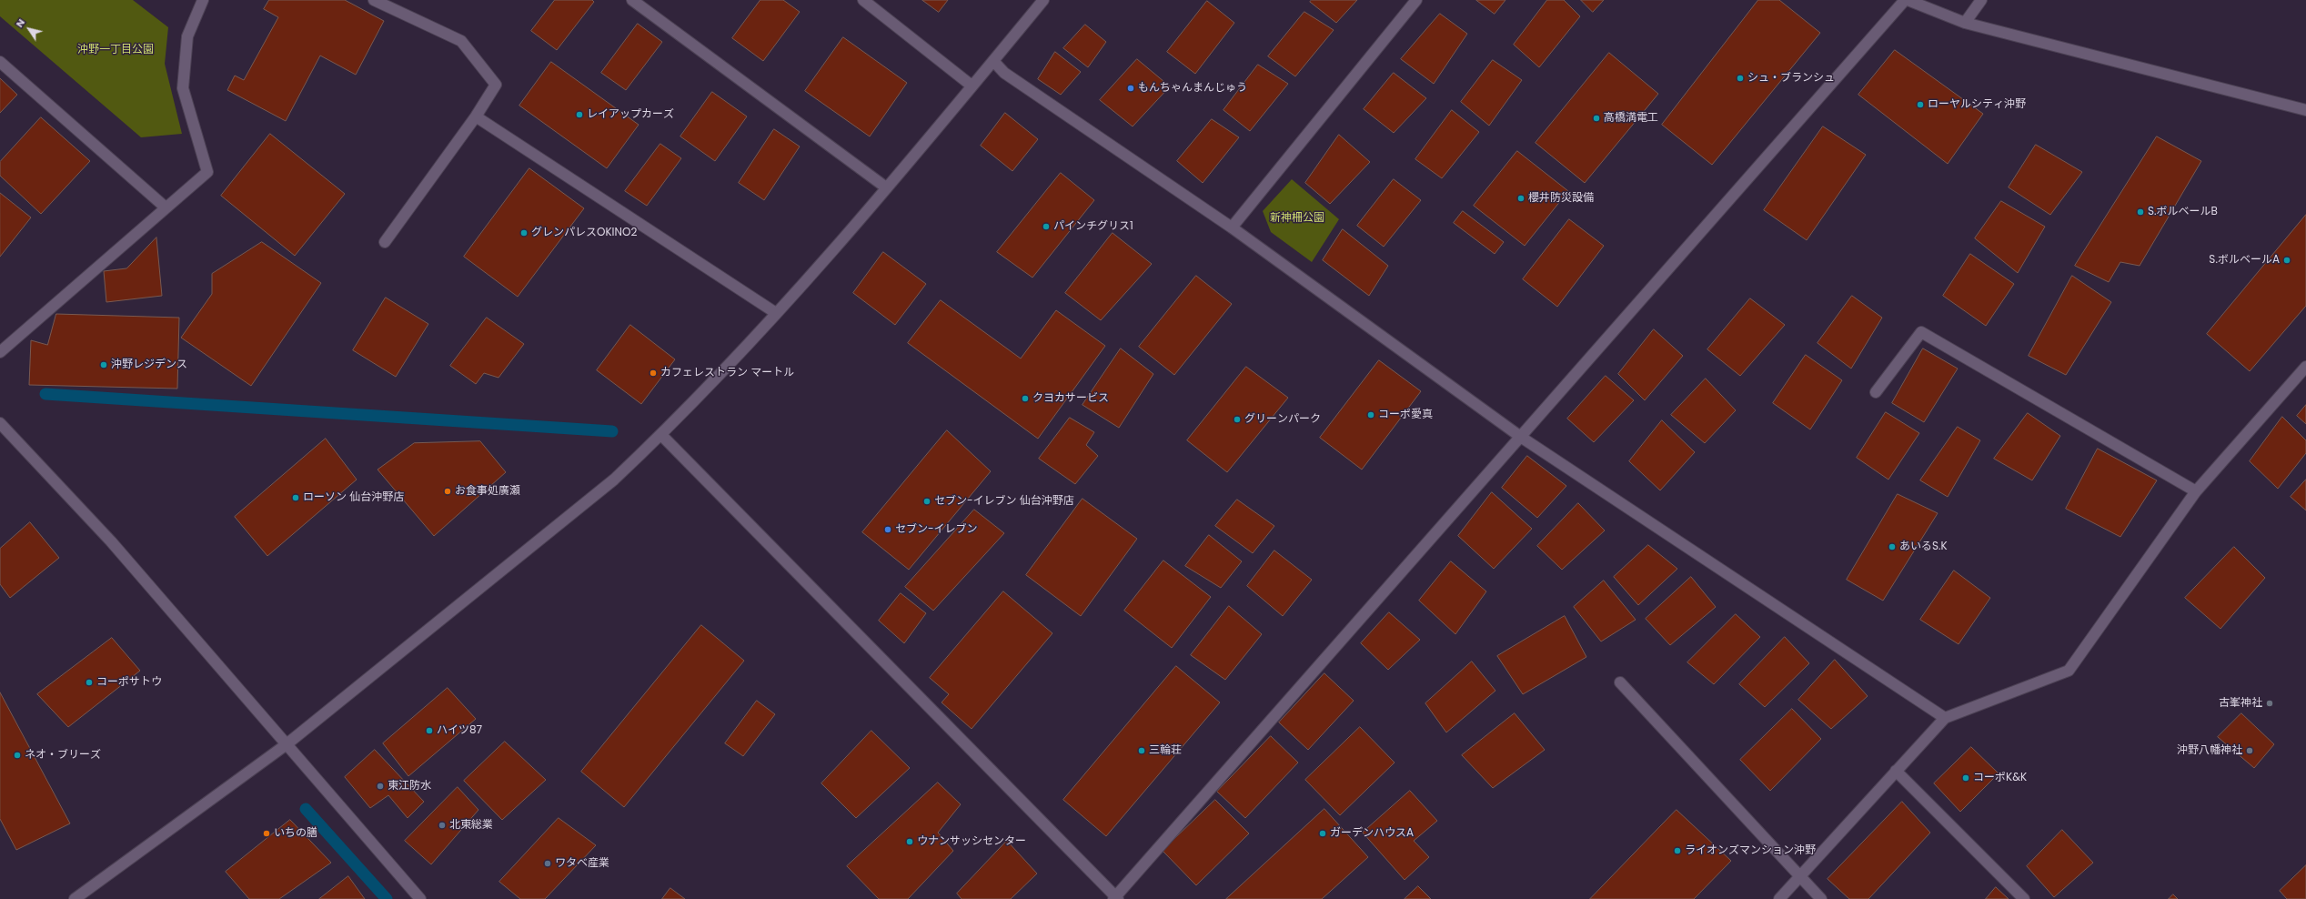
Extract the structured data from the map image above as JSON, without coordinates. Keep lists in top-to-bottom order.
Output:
{
  "parks": ["沖野一丁目公園", "新神柵公園"],
  "places": [
    "シュ・ブランシュ",
    "もんちゃんまんじゅう",
    "ローヤルシティ沖野",
    "レイアップカーズ",
    "高橋満電工",
    "櫻井防災設備",
    "S.ボルベールB",
    "パインチグリス1",
    "グレンパレスOKINO2",
    "S.ボルベールA",
    "沖野レジデンス",
    "カフェレストラン マートル",
    "クヨカサービス",
    "コーポ愛真",
    "グリーンパーク",
    "お食事処廣瀬",
    "ローソン 仙台沖野店",
    "セブン-イレブン 仙台沖野店",
    "セブン-イレブン",
    "あいるS.K",
    "コーポサトウ",
    "古峯神社",
    "ハイツ87",
    "三輪荘",
    "沖野八幡神社",
    "ネオ・ブリーズ",
    "コーポK&K",
    "東江防水",
    "北東総業",
    "いちの膳",
    "ガーデンハウスA",
    "ウナンサッシセンター",
    "ライオンズマンション沖野",
    "ワタベ産業"
  ],
  "north": "top left"
}
